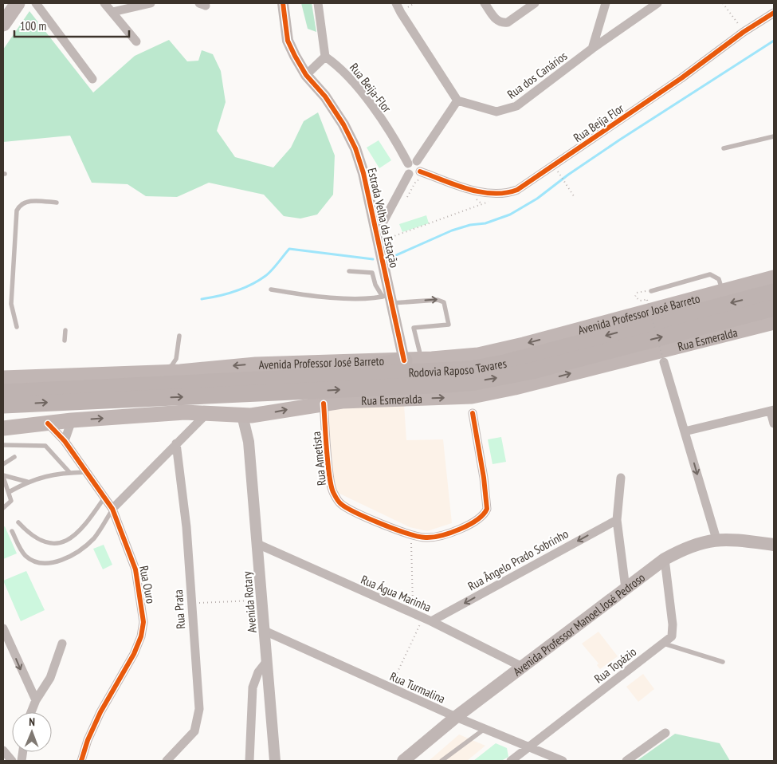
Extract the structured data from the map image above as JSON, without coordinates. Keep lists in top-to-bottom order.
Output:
{
  "streets": {
    "highway": ["Avenida Professor José Barreto", "Rua Esmeralda", "Rodovia Raposo Tavares"],
    "main road": ["Avenida Professor Manoel José Pedroso"],
    "street": [
      "Rua dos Canários",
      "Rua Beija-Flor",
      "Rua Beija Flor",
      "Estrada Velha da Estação",
      "Rua Ametista",
      "Rua Ângelo Prado Sobrinho",
      "Rua Ouro",
      "Rua Água Marinha",
      "Avenida Rotary",
      "Rua Prata",
      "Rua Topázio",
      "Rua Turmalina"
    ]
  },
  "crossings": [
    ["Estrada Velha da Estação", "Avenida Professor José Barreto"],
    ["Rua Esmeralda", "Rua Ametista"],
    ["Rua Esmeralda", "Rua Ouro"],
    ["Rua Esmeralda", "Avenida Rotary"],
    ["Rua Ângelo Prado Sobrinho", "Rua Água Marinha"],
    ["Rua Água Marinha", "Avenida Rotary"],
    ["Rua Água Marinha", "Avenida Professor Manoel José Pedroso"],
    ["Avenida Rotary", "Rua Turmalina"],
    ["Avenida Professor Manoel José Pedroso", "Rua Topázio"],
    ["Avenida Professor Manoel José Pedroso", "Rua Turmalina"],
    ["Rua Topázio", "Rua Turmalina"]
  ],
  "one_way": ["Rua Ângelo Prado Sobrinho"],
  "scale_bar": "100 m",
  "north": "top"
}
